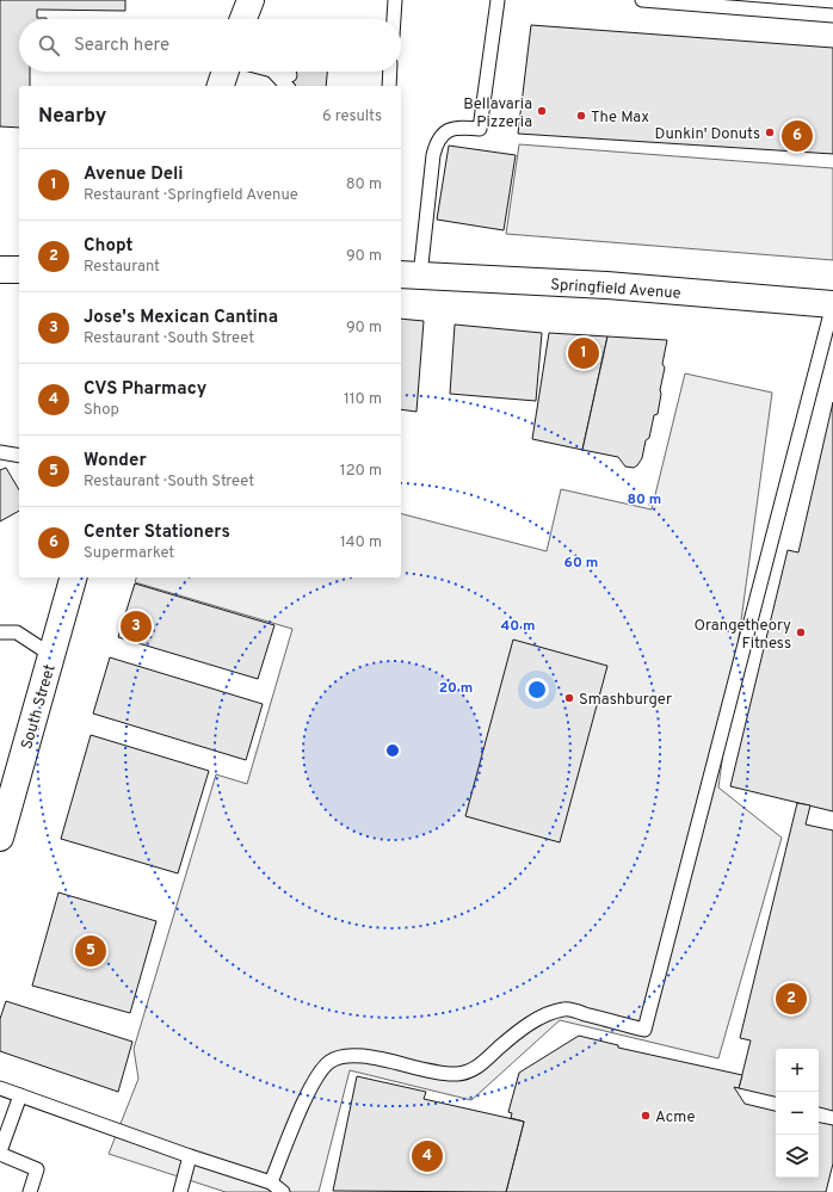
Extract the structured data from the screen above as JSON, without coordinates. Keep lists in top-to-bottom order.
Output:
{
  "streets": {
    "main road": ["Springfield Avenue", "South Street"]
  },
  "places": [
    "Bellavaria Pizzeria",
    "The Max",
    "Dunkin' Donuts",
    "Orangetheory Fitness",
    "Smashburger",
    "Acme"
  ],
  "page": {
    "search": "Search here",
    "heading": ["Nearby", "6 results"],
    "pins": [
      "6",
      "1",
      "3",
      "5",
      "2",
      "4"
    ],
    "list": [
      {
        "mark": "1",
        "name": "Avenue Deli",
        "note": "Restaurant · Springfield Avenue",
        "value": "80 m"
      },
      {
        "mark": "2",
        "name": "Chopt",
        "note": "Restaurant",
        "value": "90 m"
      },
      {
        "mark": "3",
        "name": "Jose's Mexican Cantina",
        "note": "Restaurant · South Street",
        "value": "90 m"
      },
      {
        "mark": "4",
        "name": "CVS Pharmacy",
        "note": "Shop",
        "value": "110 m"
      },
      {
        "mark": "5",
        "name": "Wonder",
        "note": "Restaurant · South Street",
        "value": "120 m"
      },
      {
        "mark": "6",
        "name": "Center Stationers",
        "note": "Supermarket",
        "value": "140 m"
      }
    ],
    "map_buttons": ["+", "−"]
  },
  "rings": [
    "80 m",
    "60 m",
    "40 m",
    "20 m"
  ]
}
